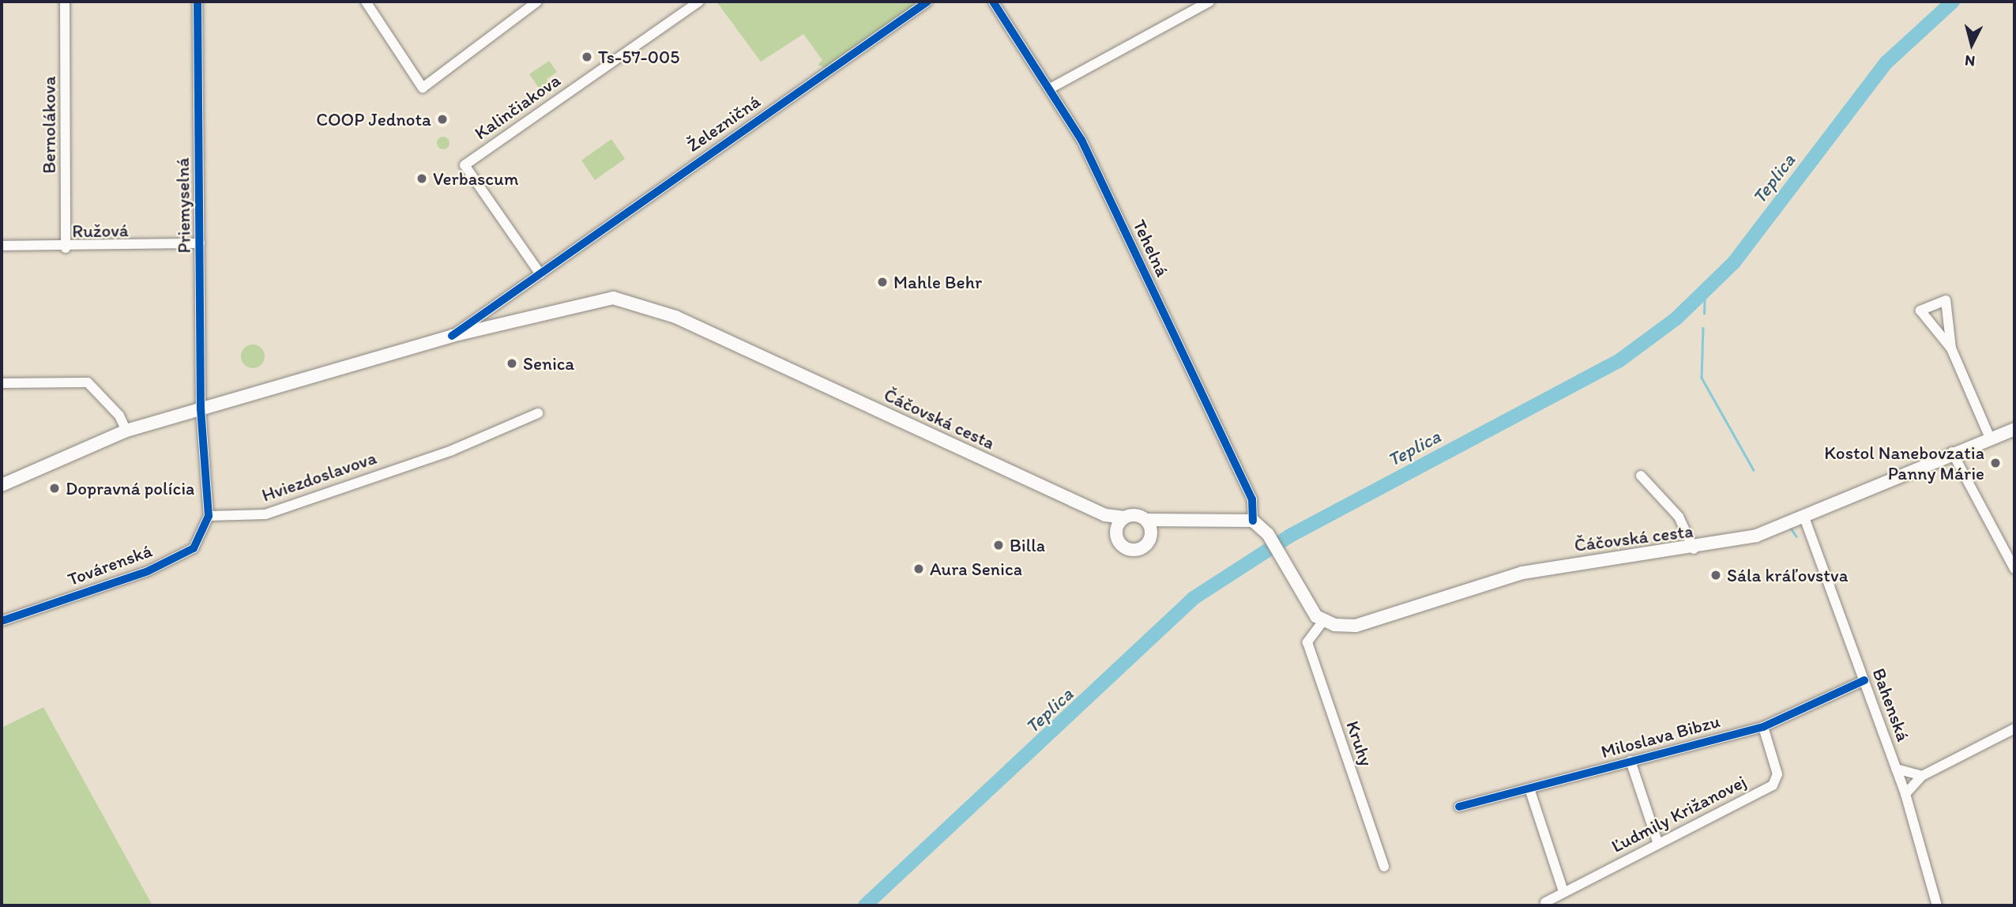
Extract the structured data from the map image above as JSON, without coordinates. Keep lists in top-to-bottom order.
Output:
{
  "streets": {
    "main road": ["Čáčovská cesta"],
    "street": [
      "Kalinčiakova",
      "Železničná",
      "Bernolákova",
      "Priemyselná",
      "Ružová",
      "Tehelná",
      "Hviezdoslavova",
      "Továrenská",
      "Bahenská",
      "Miloslava Bibzu",
      "Kruhy",
      "Ľudmily Križanovej"
    ]
  },
  "crossings": [
    ["Kalinčiakova", "Železničná"],
    ["Bernolákova", "Ružová"],
    ["Priemyselná", "Ružová"],
    ["Čáčovská cesta", "Bahenská"],
    ["Čáčovská cesta", "Kruhy"],
    ["Hviezdoslavova", "Továrenská"],
    ["Bahenská", "Miloslava Bibzu"],
    ["Miloslava Bibzu", "Ľudmily Križanovej"]
  ],
  "water": ["Teplica"],
  "places": [
    "Ts-57-005",
    "COOP Jednota",
    "Verbascum",
    "Mahle Behr",
    "Senica",
    "Kostol Nanebovzatia Panny Márie",
    "Dopravná polícia",
    "Billa",
    "Aura Senica",
    "Sála kráľovstva"
  ],
  "north": "bottom"
}
